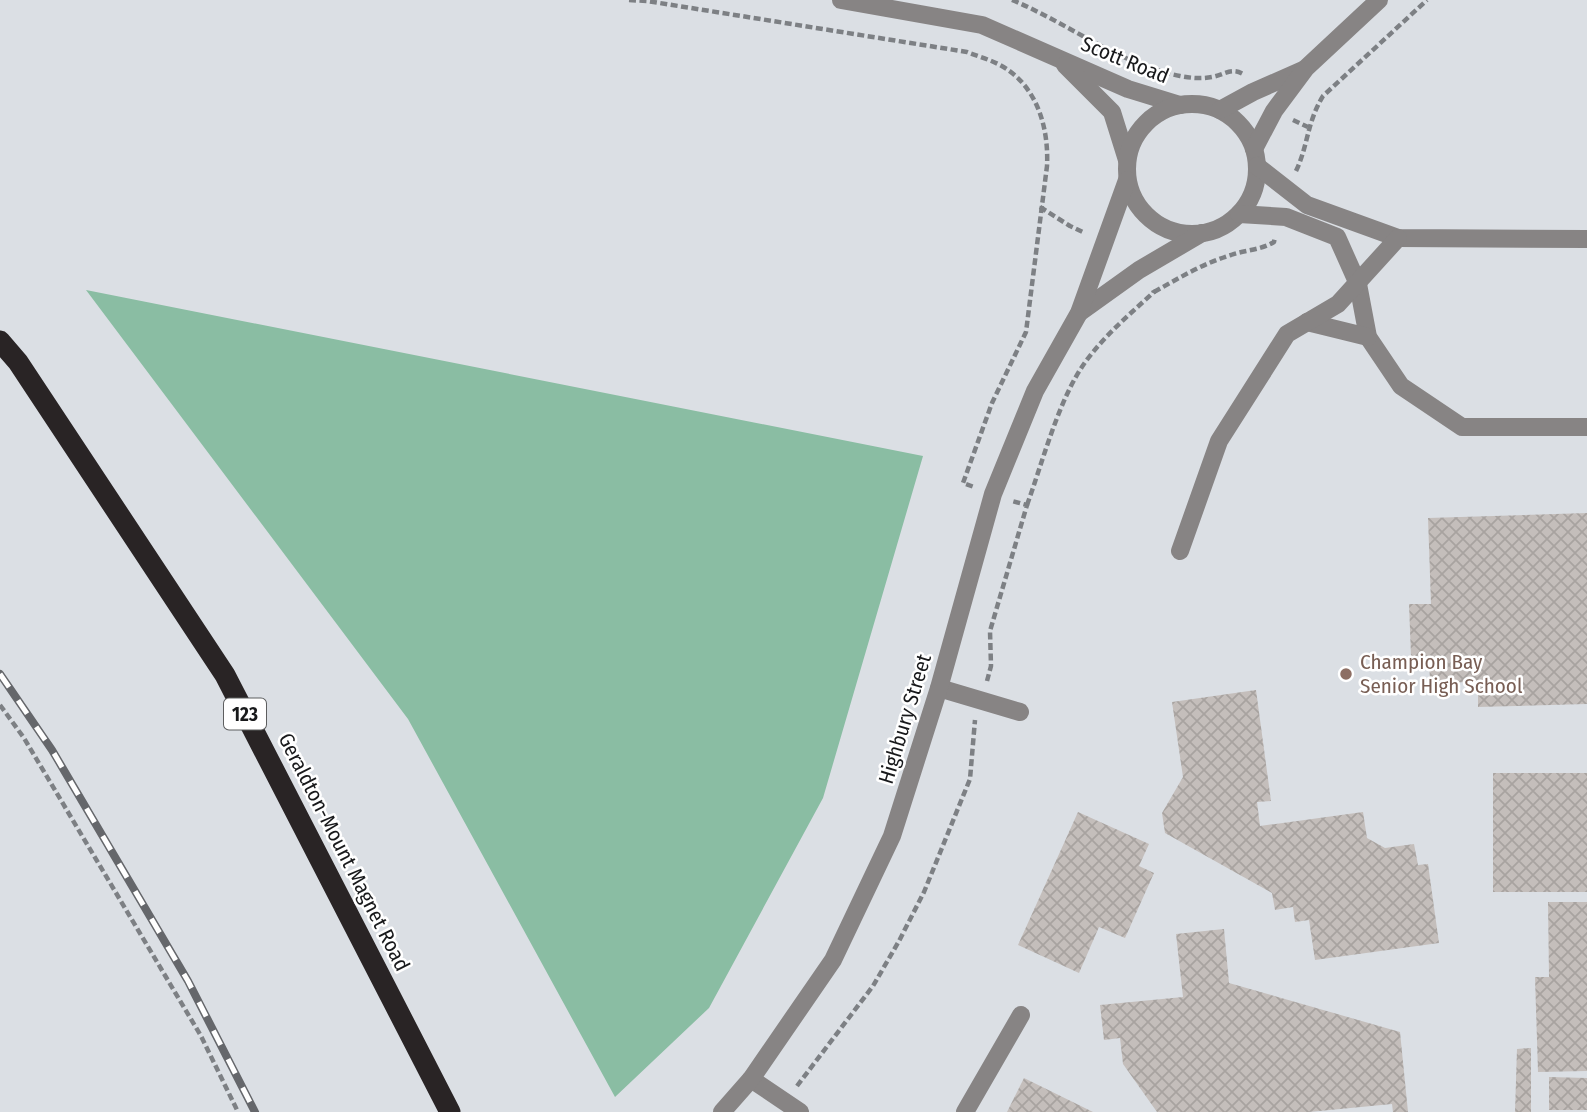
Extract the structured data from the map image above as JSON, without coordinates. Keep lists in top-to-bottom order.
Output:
{
  "streets": {
    "highway": ["123", "Geraldton-Mount Magnet Road"],
    "street": ["Scott Road", "Highbury Street"]
  },
  "crossings": [
    ["Scott Road", "Highbury Street"]
  ],
  "places": ["Champion Bay Senior High School"]
}
